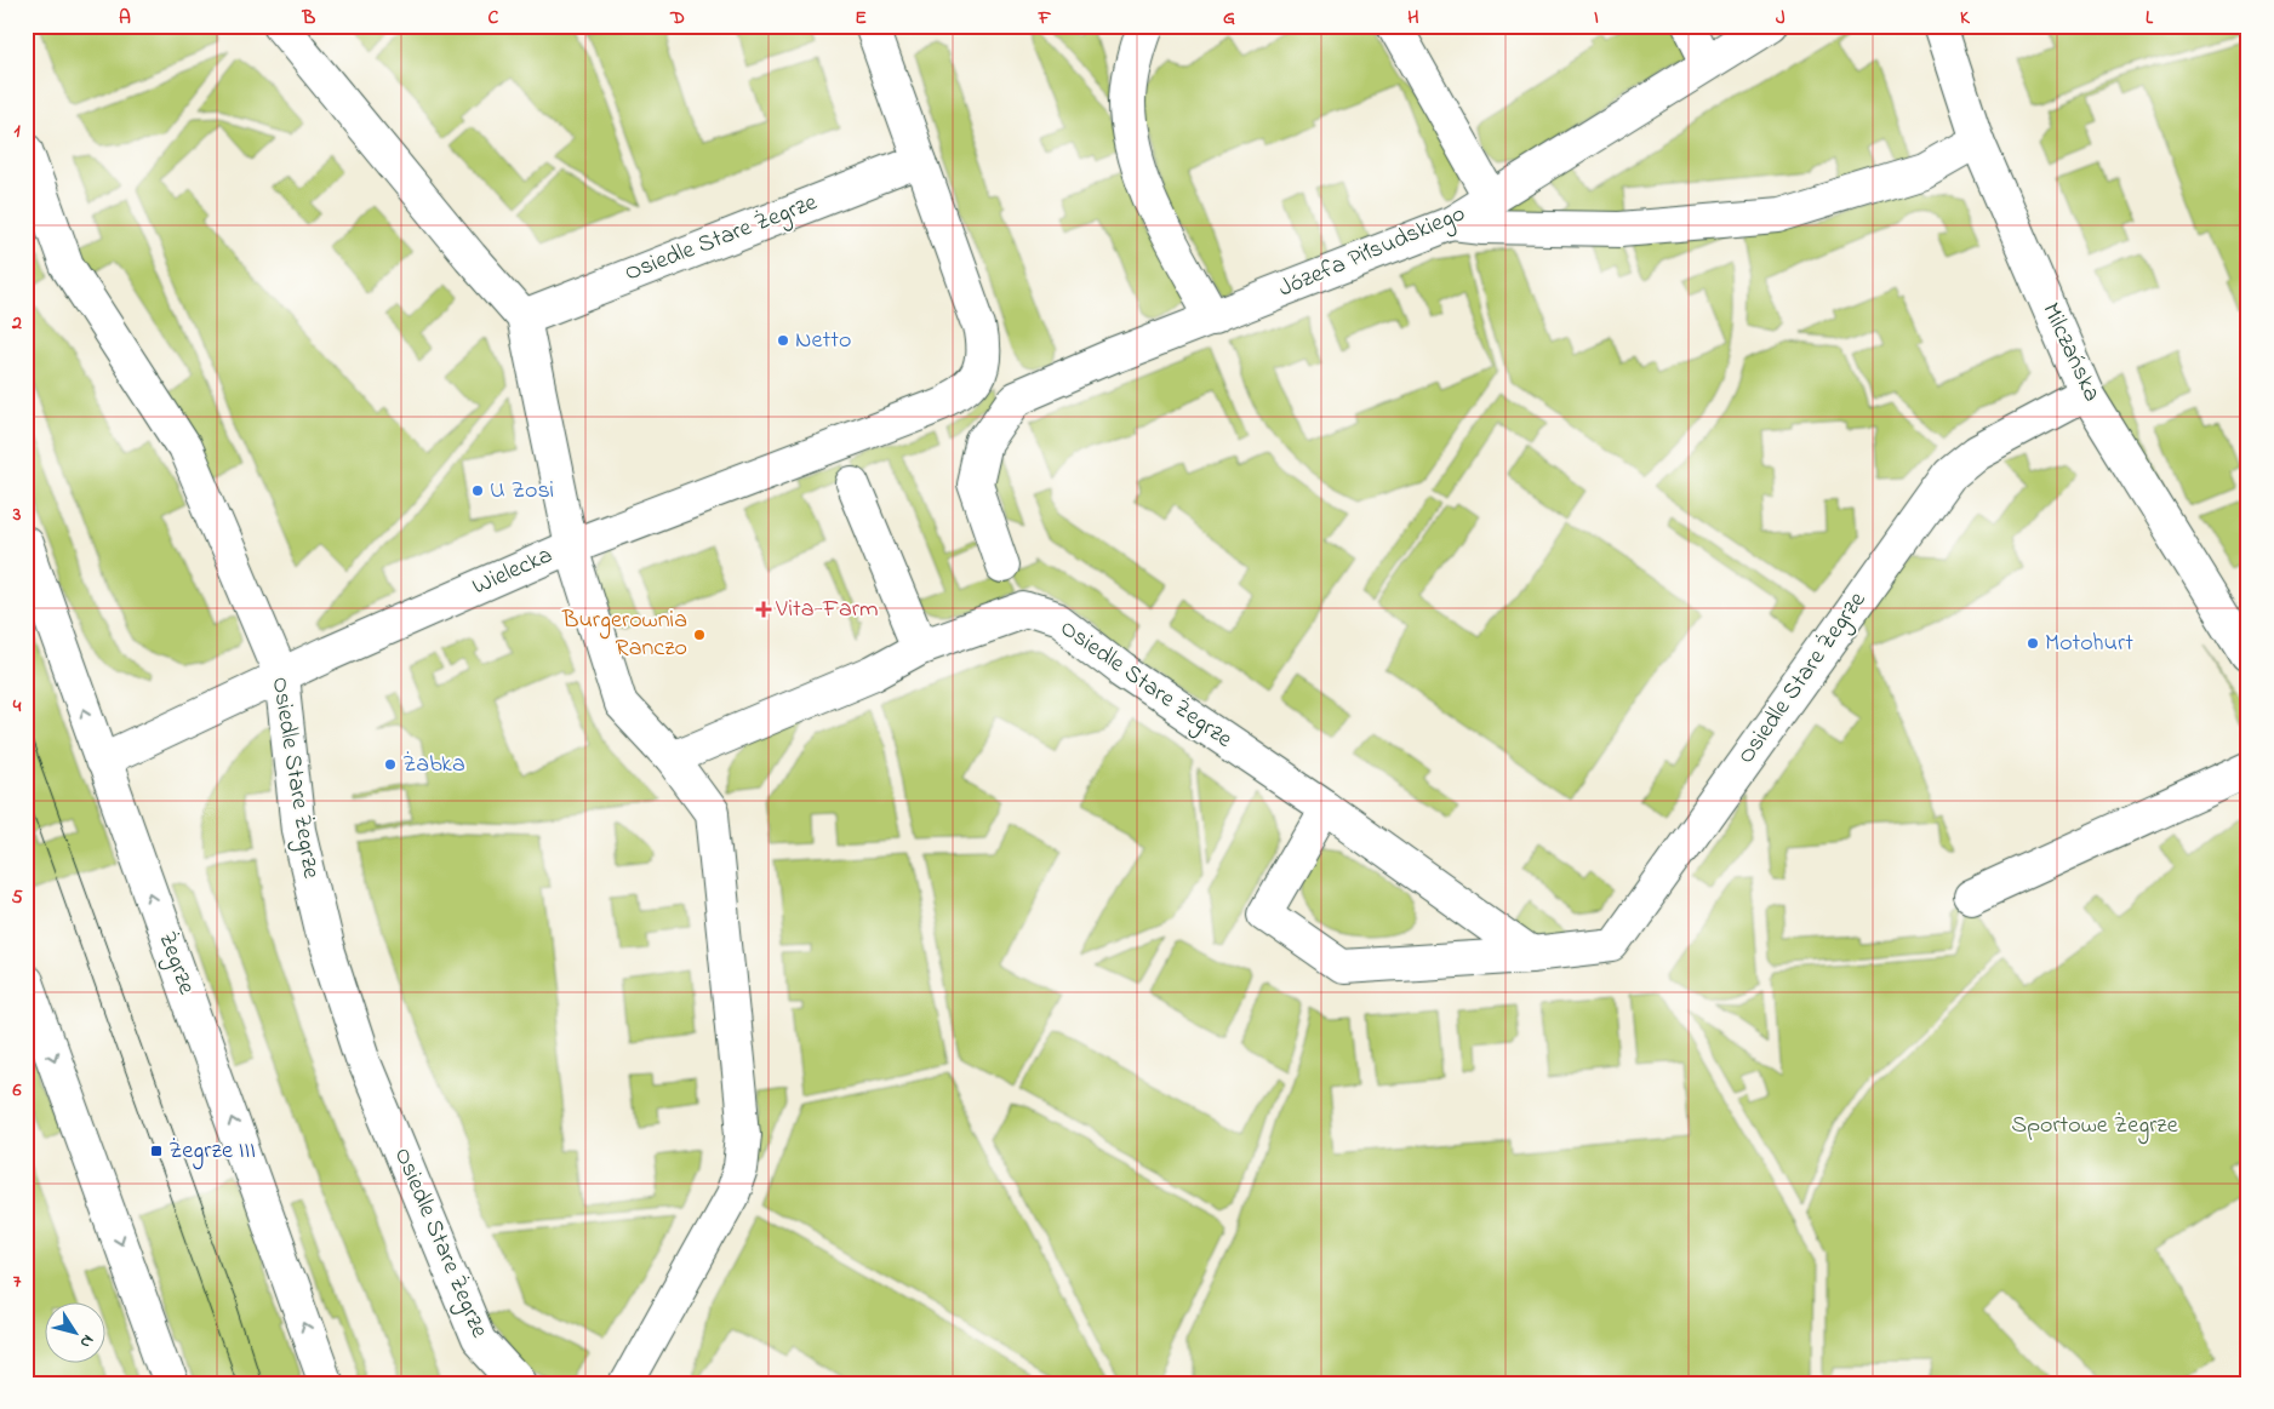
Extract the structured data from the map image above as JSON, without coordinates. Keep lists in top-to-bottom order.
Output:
{
  "streets": {
    "street": [
      "Osiedle Stare Żegrze",
      "Józefa Piłsudskiego",
      "Milczańska",
      "Wielecka",
      "Żegrze"
    ]
  },
  "crossings": [
    ["Osiedle Stare Żegrze", "Milczańska"],
    ["Osiedle Stare Żegrze", "Wielecka"],
    ["Wielecka", "Żegrze"]
  ],
  "parks": ["Sportowe Żegrze"],
  "places": {
    "other": [
      "Netto",
      "U Zosi",
      "Burgerownia Ranczo",
      "Motohurt",
      "Żabka"
    ],
    "health": ["Vita-Farm"],
    "transit": ["Żegrze III"]
  },
  "north": "bottom right",
  "grid": {
    "columns": [
      "A",
      "B",
      "C",
      "D",
      "E",
      "F",
      "G",
      "H",
      "I",
      "J",
      "K",
      "L"
    ],
    "rows": [
      "1",
      "2",
      "3",
      "4",
      "5",
      "6",
      "7"
    ]
  }
}
